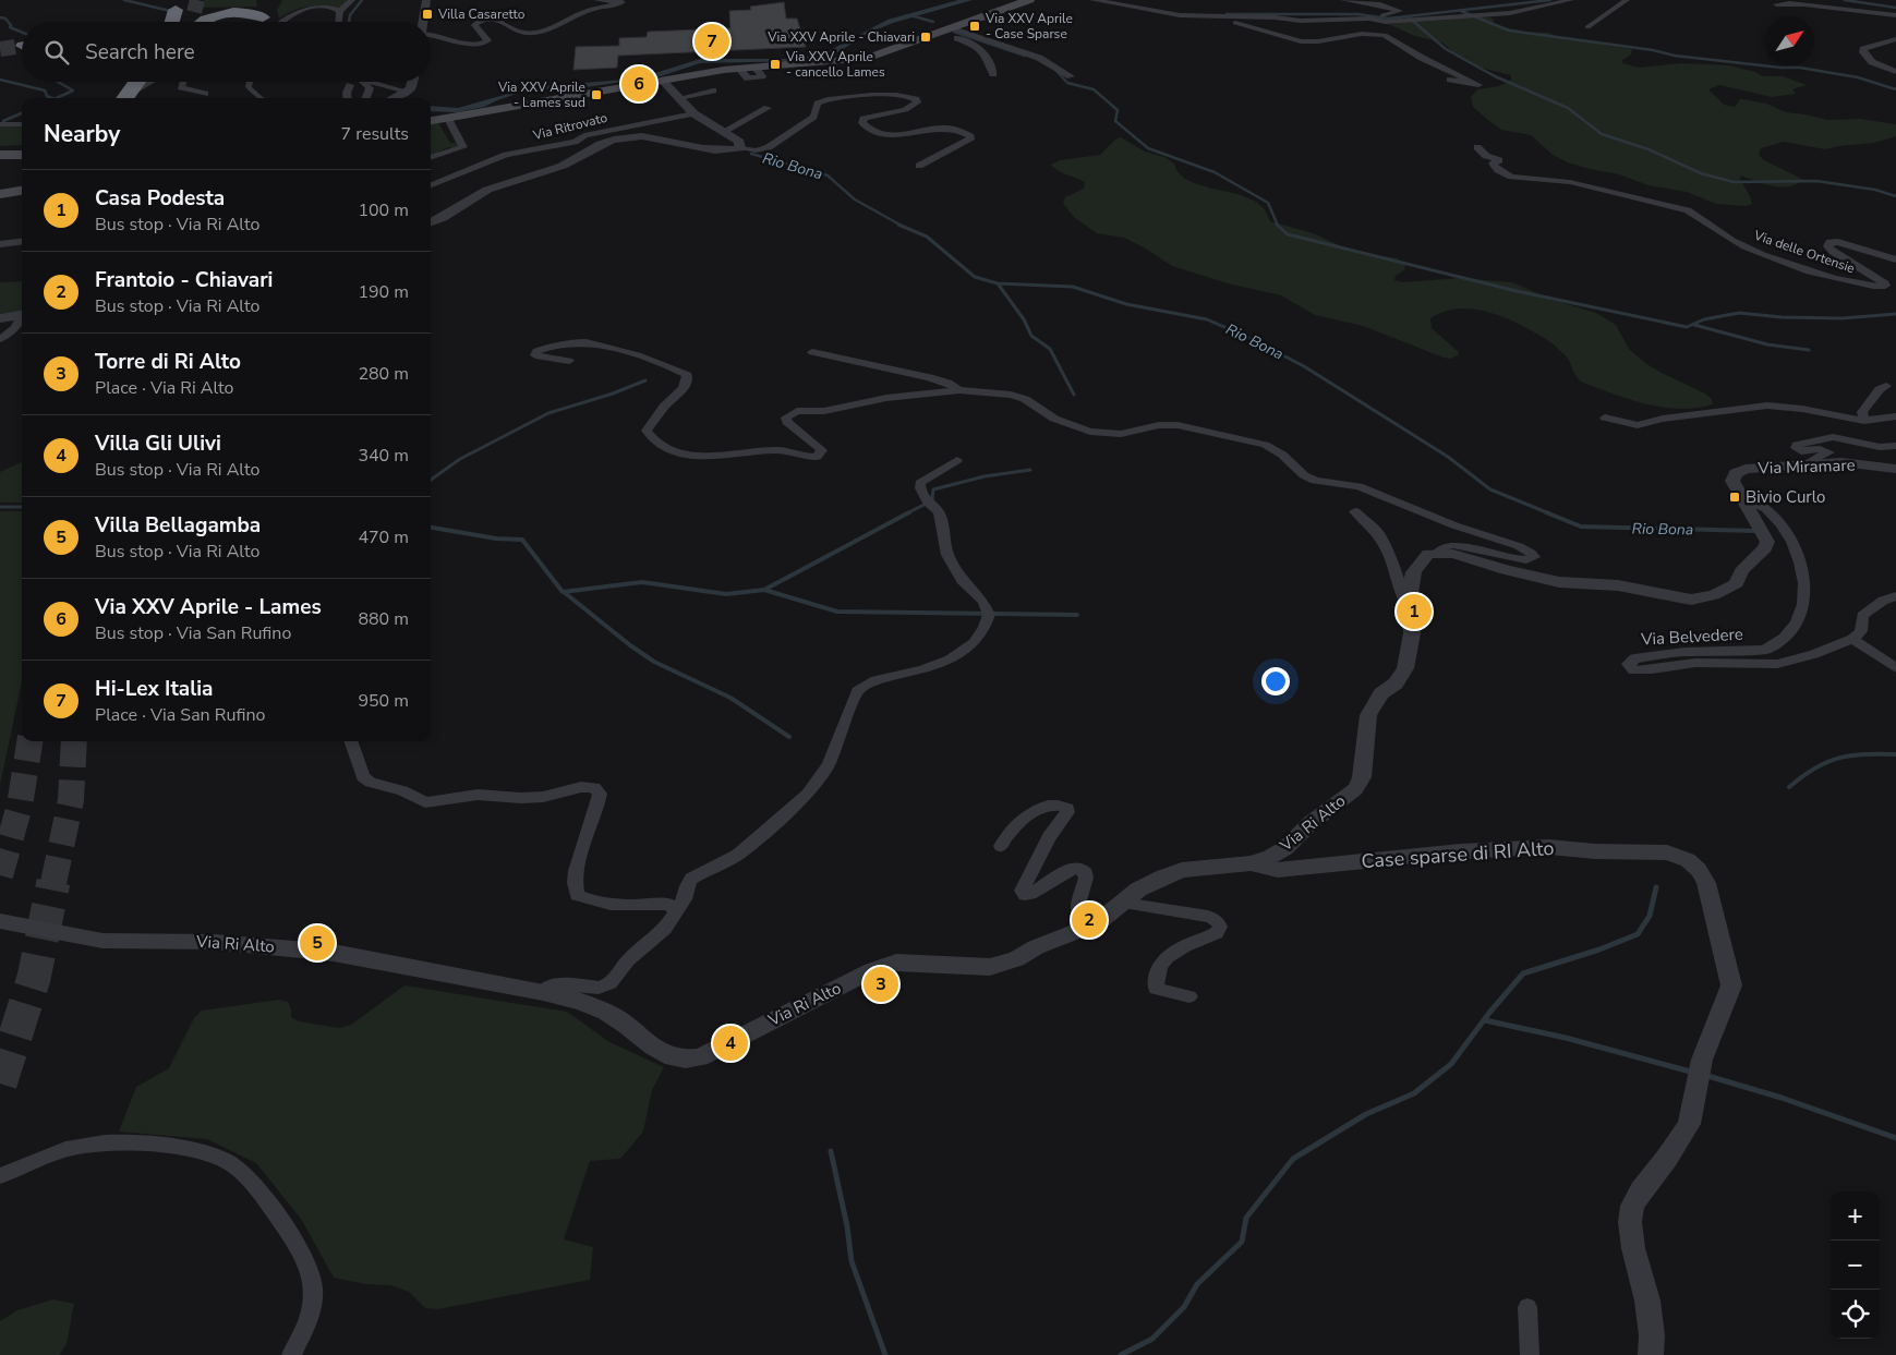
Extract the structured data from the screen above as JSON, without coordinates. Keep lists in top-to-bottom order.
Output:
{
  "streets": {
    "street": [
      "Via Ritrovato",
      "Via delle Ortensie",
      "Via Miramare",
      "Via Belvedere",
      "Via Ri Alto",
      "Case sparse di RI Alto"
    ]
  },
  "crossings": [
    ["Via Miramare", "Via Belvedere"],
    ["Via Miramare", "Via Ri Alto"],
    ["Via Ri Alto", "Case sparse di RI Alto"]
  ],
  "water": ["Rio Bona"],
  "places": {
    "transit": [
      "Villa Casaretto",
      "Via XXV Aprile - Case Sparse",
      "Via XXV Aprile - Chiavari",
      "Via XXV Aprile - cancello Lames",
      "Via XXV Aprile - Lames sud",
      "Bivio Curlo"
    ]
  },
  "north": "top right",
  "page": {
    "pins": [
      "7",
      "6",
      "1",
      "2",
      "5",
      "3",
      "4"
    ],
    "search": "Search here",
    "heading": ["Nearby", "7 results"],
    "list": [
      {
        "mark": "1",
        "name": "Casa Podesta",
        "note": "Bus stop · Via Ri Alto",
        "value": "100 m"
      },
      {
        "mark": "2",
        "name": "Frantoio - Chiavari",
        "note": "Bus stop · Via Ri Alto",
        "value": "190 m"
      },
      {
        "mark": "3",
        "name": "Torre di Ri Alto",
        "note": "Place · Via Ri Alto",
        "value": "280 m"
      },
      {
        "mark": "4",
        "name": "Villa Gli Ulivi",
        "note": "Bus stop · Via Ri Alto",
        "value": "340 m"
      },
      {
        "mark": "5",
        "name": "Villa Bellagamba",
        "note": "Bus stop · Via Ri Alto",
        "value": "470 m"
      },
      {
        "mark": "6",
        "name": "Via XXV Aprile - Lames",
        "note": "Bus stop · Via San Rufino",
        "value": "880 m"
      },
      {
        "mark": "7",
        "name": "Hi-Lex Italia",
        "note": "Place · Via San Rufino",
        "value": "950 m"
      }
    ],
    "map_buttons": ["+", "−"]
  }
}
